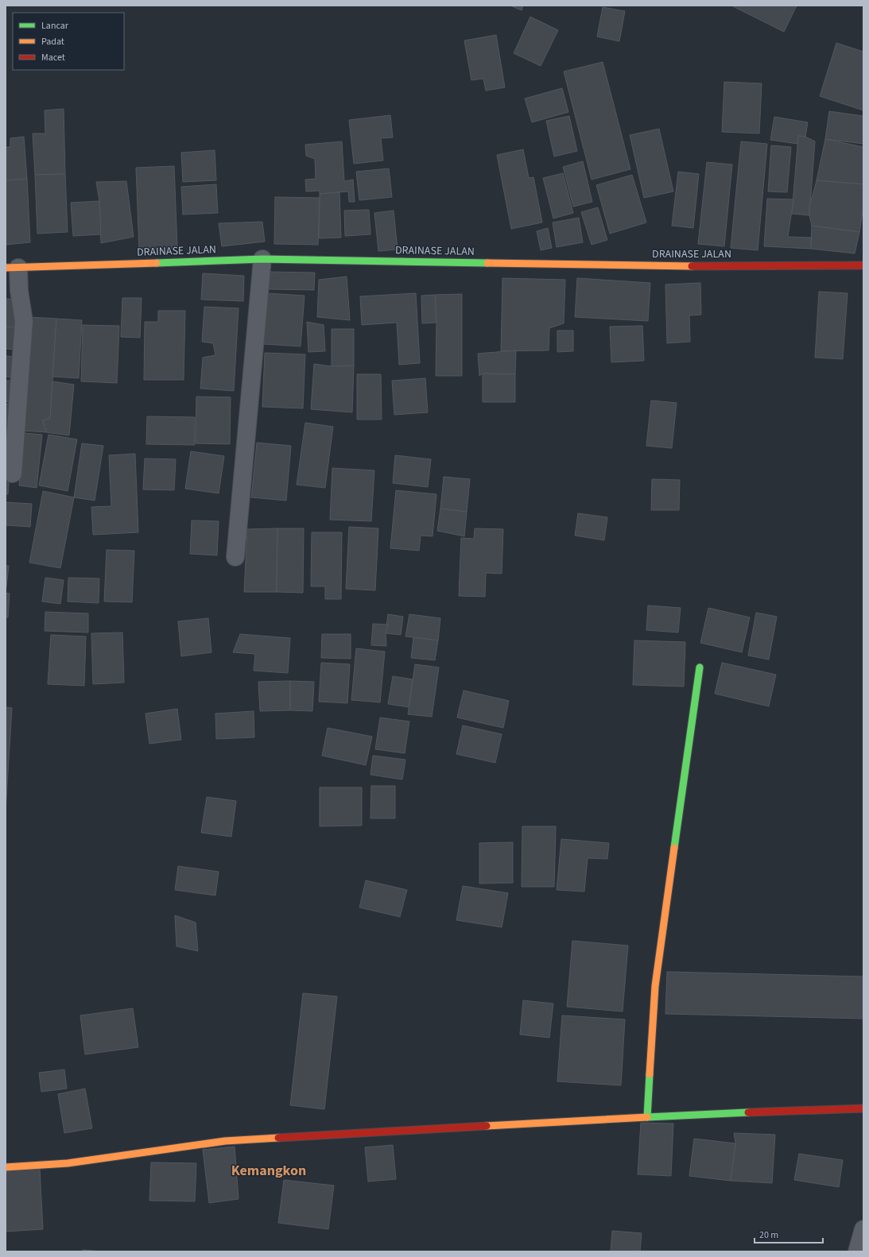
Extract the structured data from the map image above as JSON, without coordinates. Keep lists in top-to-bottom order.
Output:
{
  "streets": {
    "street": ["DRAINASE JALAN"]
  },
  "districts": ["Kemangkon"],
  "legend": ["Lancar", "Padat", "Macet"],
  "scale_bar": "20 m"
}
